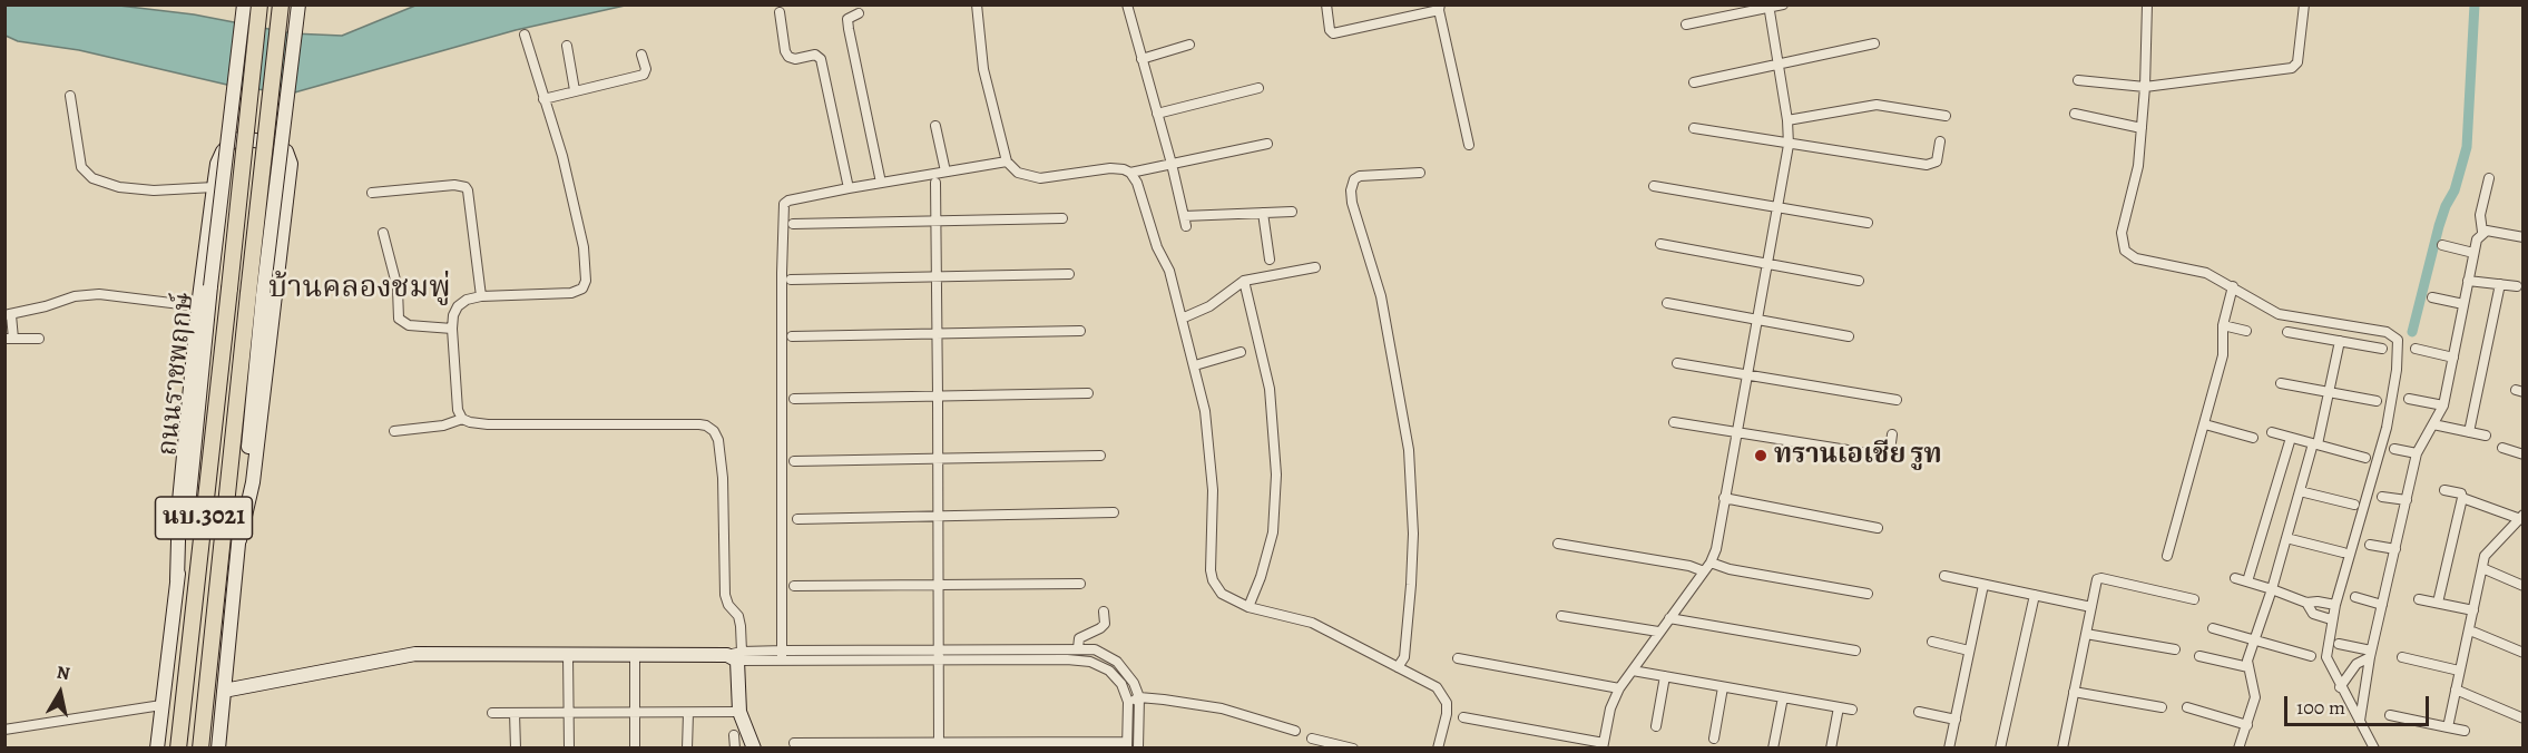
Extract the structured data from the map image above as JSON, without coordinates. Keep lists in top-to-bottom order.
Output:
{
  "streets": {
    "main road": ["ถนนราชพฤกษ์", "นบ.3021"]
  },
  "districts": ["บ้านคลองชมพู่"],
  "places": ["ทรานเอเชีย รูท"],
  "scale_bar": "100 m",
  "north": "top"
}
